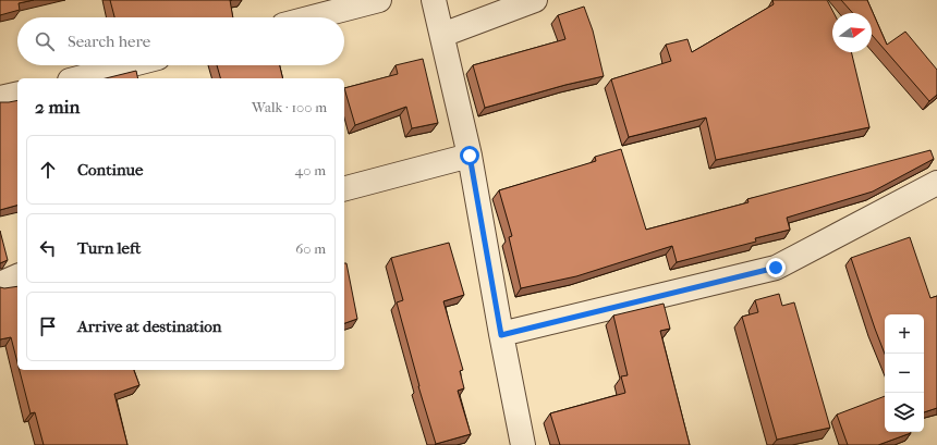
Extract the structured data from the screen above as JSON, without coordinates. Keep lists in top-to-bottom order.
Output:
{
  "north": "right",
  "page": {
    "search": "Search here",
    "heading": ["2 min", "Walk · 100 m"],
    "list": [
      ["Continue", "40 m"],
      ["Turn left", "60 m"],
      "Arrive at destination"
    ],
    "map_buttons": ["+", "−"]
  }
}
